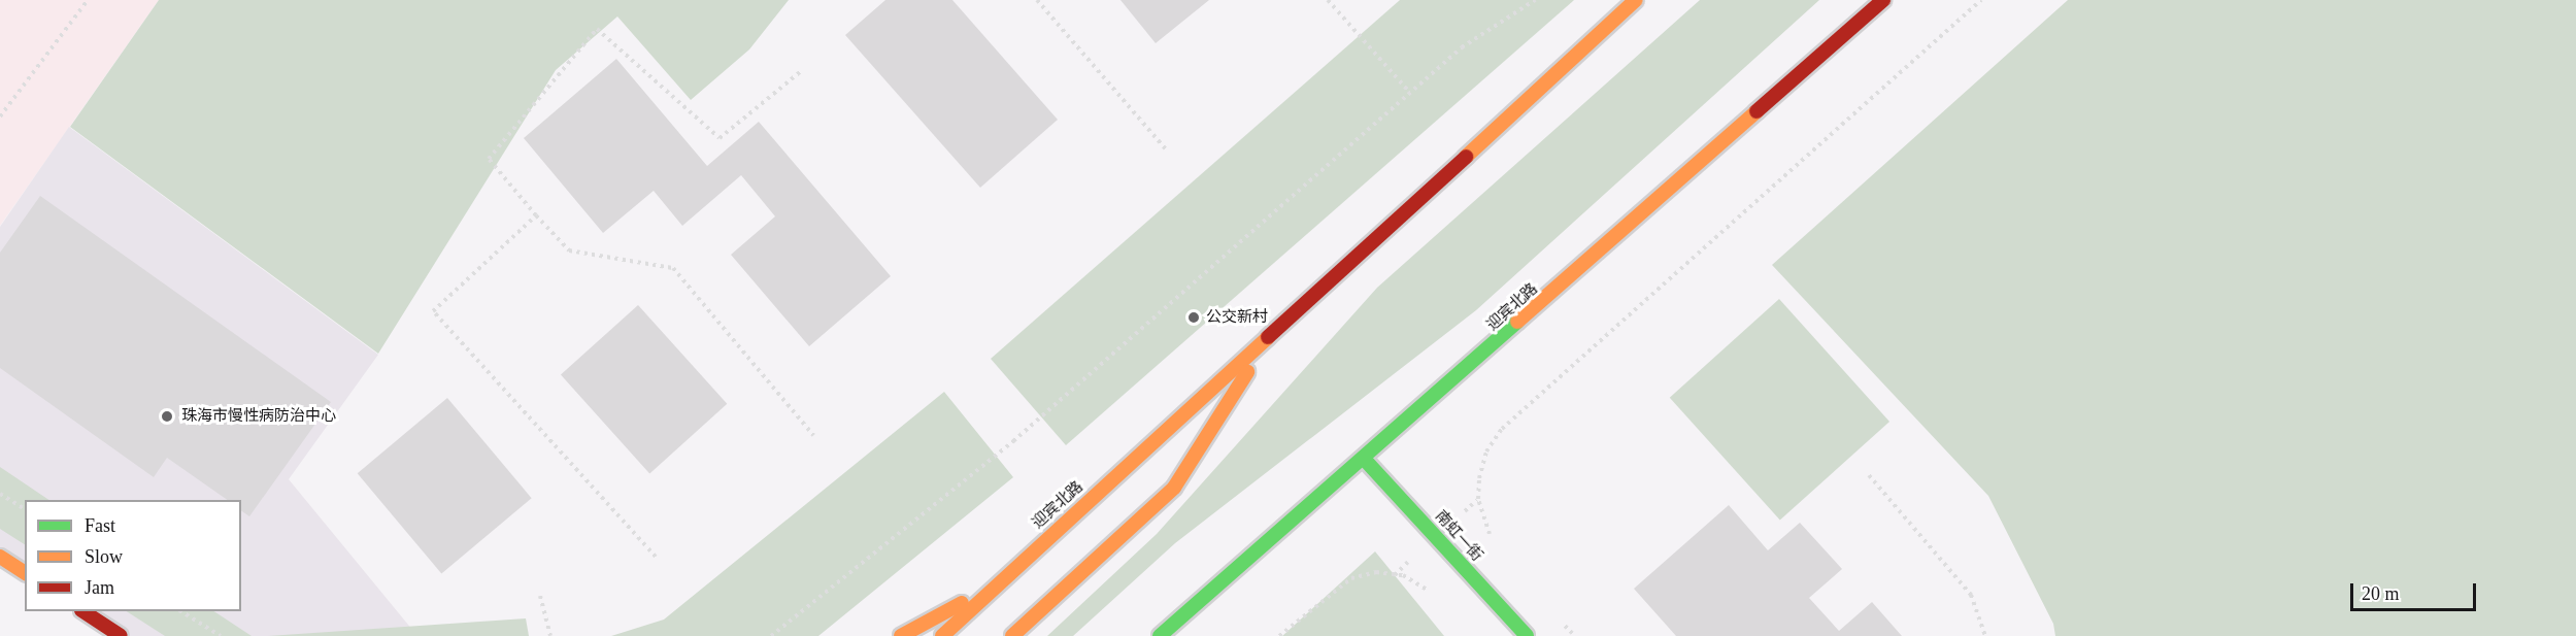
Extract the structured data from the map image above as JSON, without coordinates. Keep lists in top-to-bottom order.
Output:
{
  "streets": {
    "main road": ["迎宾北路", "南虹一街"]
  },
  "crossings": [
    ["迎宾北路", "南虹一街"]
  ],
  "places": ["公交新村", "珠海市慢性病防治中心"],
  "legend": ["Fast", "Slow", "Jam"],
  "scale_bar": "20 m"
}
